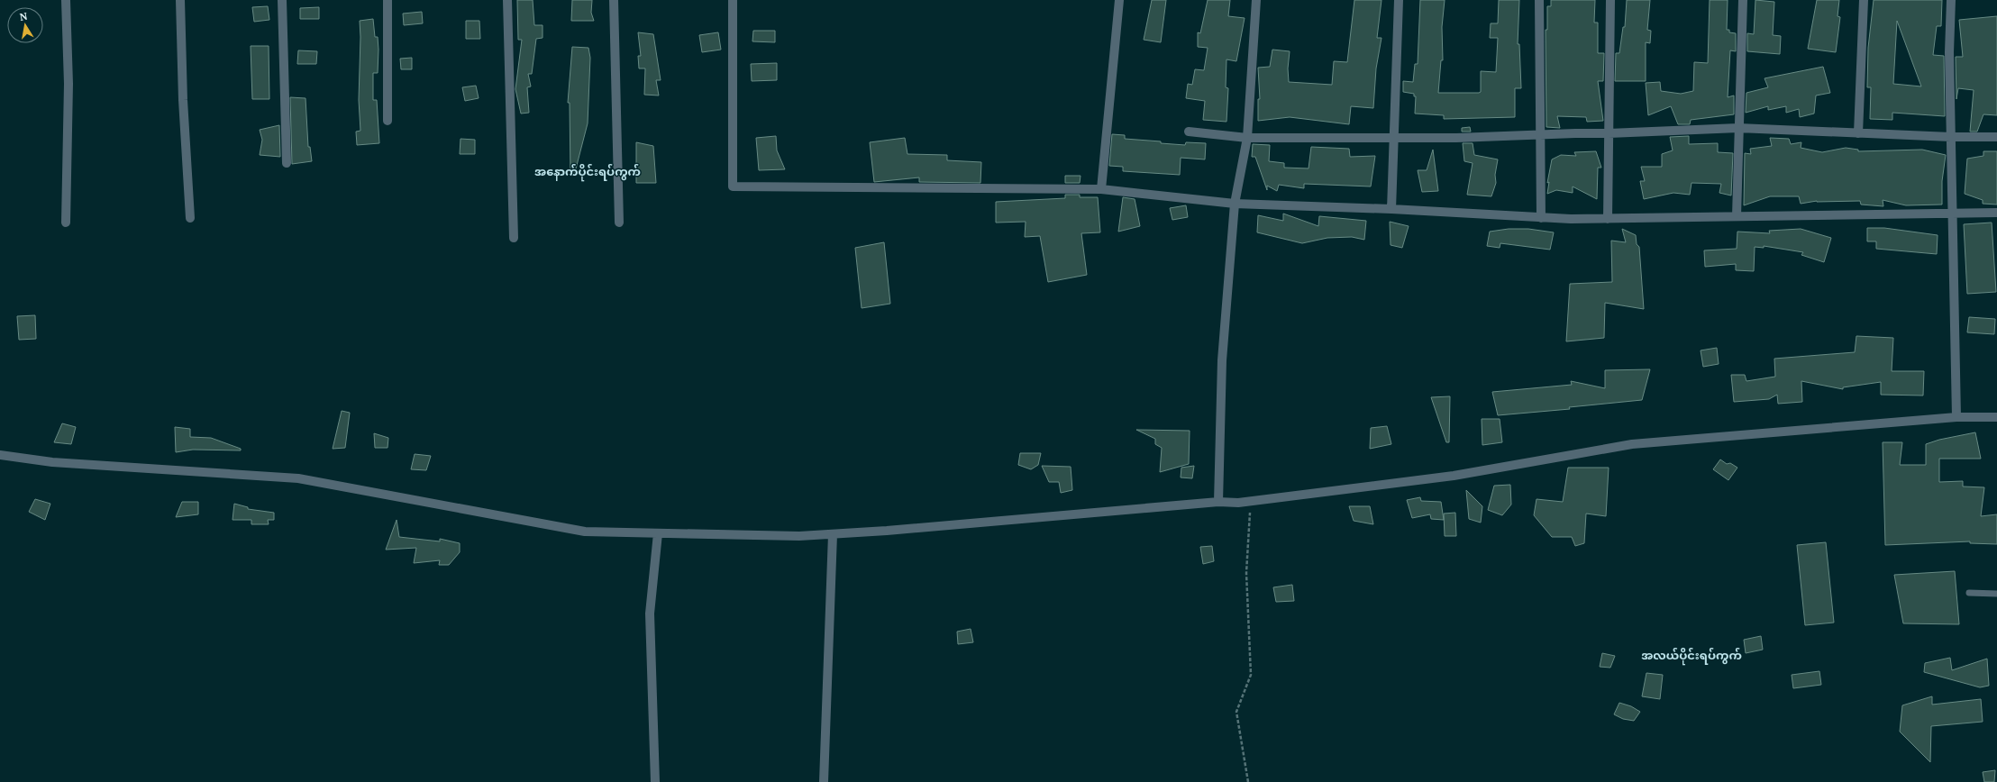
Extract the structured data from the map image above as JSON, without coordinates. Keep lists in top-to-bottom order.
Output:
{
  "districts": ["အနောက်ပိုင်းရပ်ကွက်", "အလယ်ပိုင်းရပ်ကွက်"],
  "north": "top"
}
